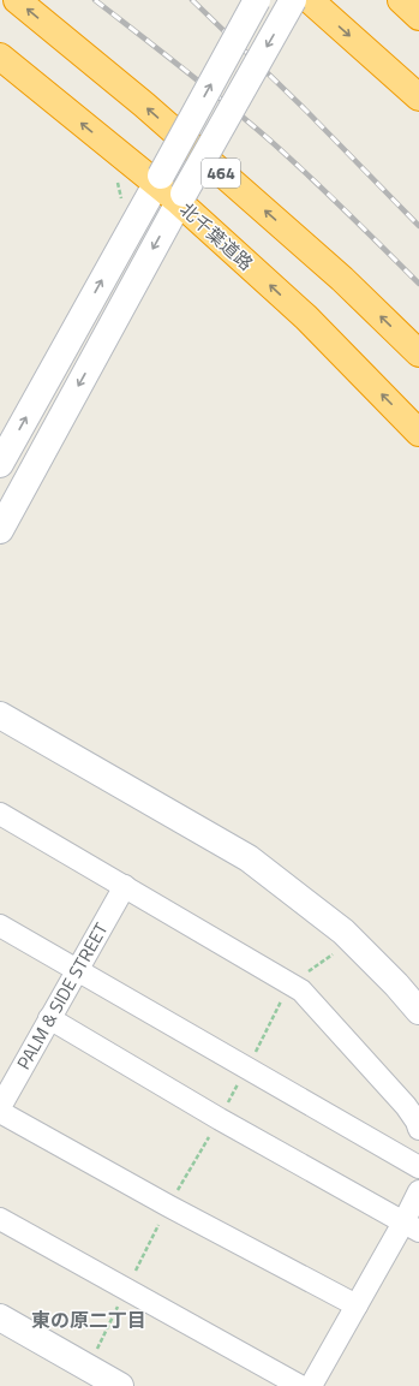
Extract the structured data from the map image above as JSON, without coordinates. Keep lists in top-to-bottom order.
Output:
{
  "streets": {
    "highway": ["464", "北千葉道路"],
    "street": ["PALM & SIDE STREET"]
  },
  "districts": ["東の原二丁目"]
}
